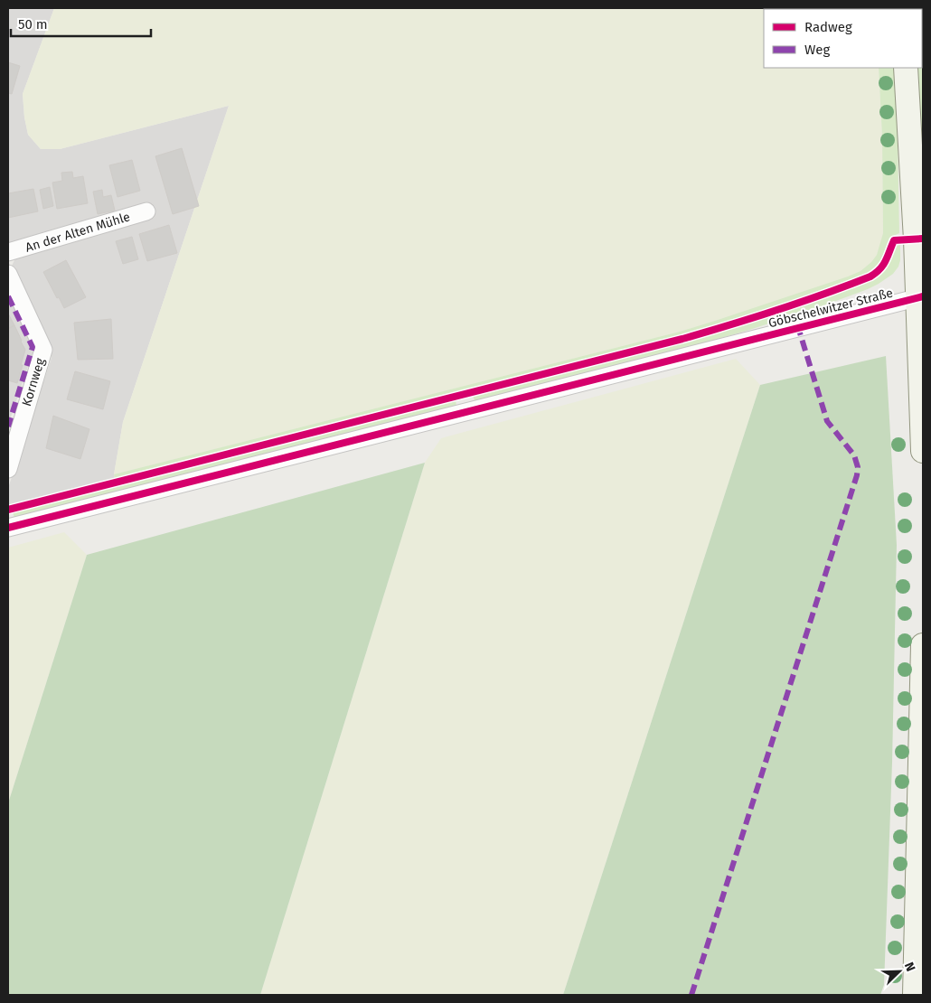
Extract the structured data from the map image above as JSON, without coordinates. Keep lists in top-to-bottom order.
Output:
{
  "streets": {
    "street": ["An der Alten Mühle", "Göbschelwitzer Straße", "Kornweg"]
  },
  "legend": ["Radweg", "Weg"],
  "scale_bar": "50 m",
  "north": "top right"
}
